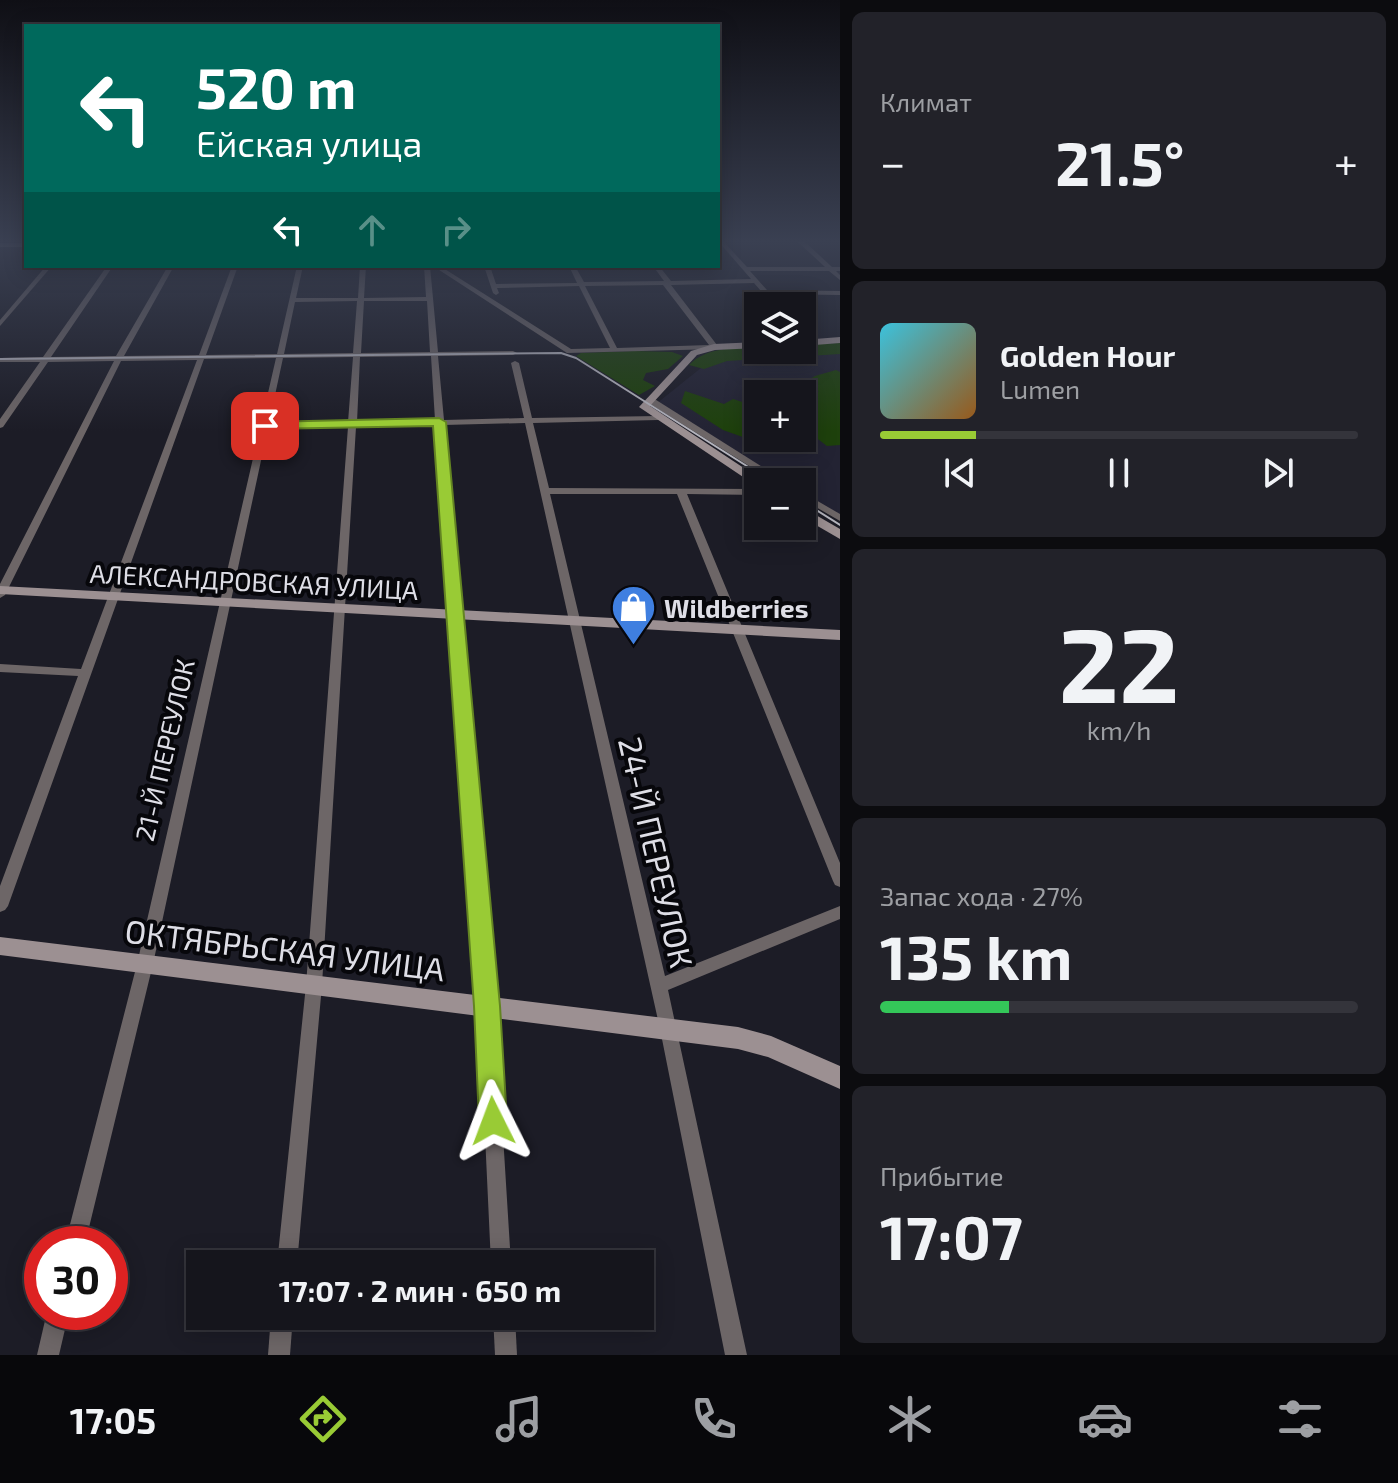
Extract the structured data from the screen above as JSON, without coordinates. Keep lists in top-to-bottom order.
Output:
{
  "streets": {
    "street": [
      "АЛЕКСАНДРОВСКАЯ УЛИЦА",
      "21-Й ПЕРЕУЛОК",
      "24-Й ПЕРЕУЛОК",
      "ОКТЯБРЬСКАЯ УЛИЦА"
    ]
  },
  "crossings": [
    ["АЛЕКСАНДРОВСКАЯ УЛИЦА", "21-Й ПЕРЕУЛОК"],
    ["АЛЕКСАНДРОВСКАЯ УЛИЦА", "24-Й ПЕРЕУЛОК"],
    ["21-Й ПЕРЕУЛОК", "ОКТЯБРЬСКАЯ УЛИЦА"],
    ["24-Й ПЕРЕУЛОК", "ОКТЯБРЬСКАЯ УЛИЦА"]
  ],
  "places": {
    "shop": ["Wildberries"]
  },
  "page": {
    "tile": [
      "Климат",
      ["22", "km/h"],
      ["Запас хода · 27%", "135 km"],
      ["Прибытие", "17:07"]
    ],
    "turn": ["520 m", "Ейская улица"],
    "heat": ["−", "21.5°", "+"],
    "map_buttons": ["+", "−"],
    "song": ["Golden Hour", "Lumen"],
    "limit": "30",
    "trip": "17:07 · 2 мин · 650 m",
    "tabs": "17:05"
  }
}
